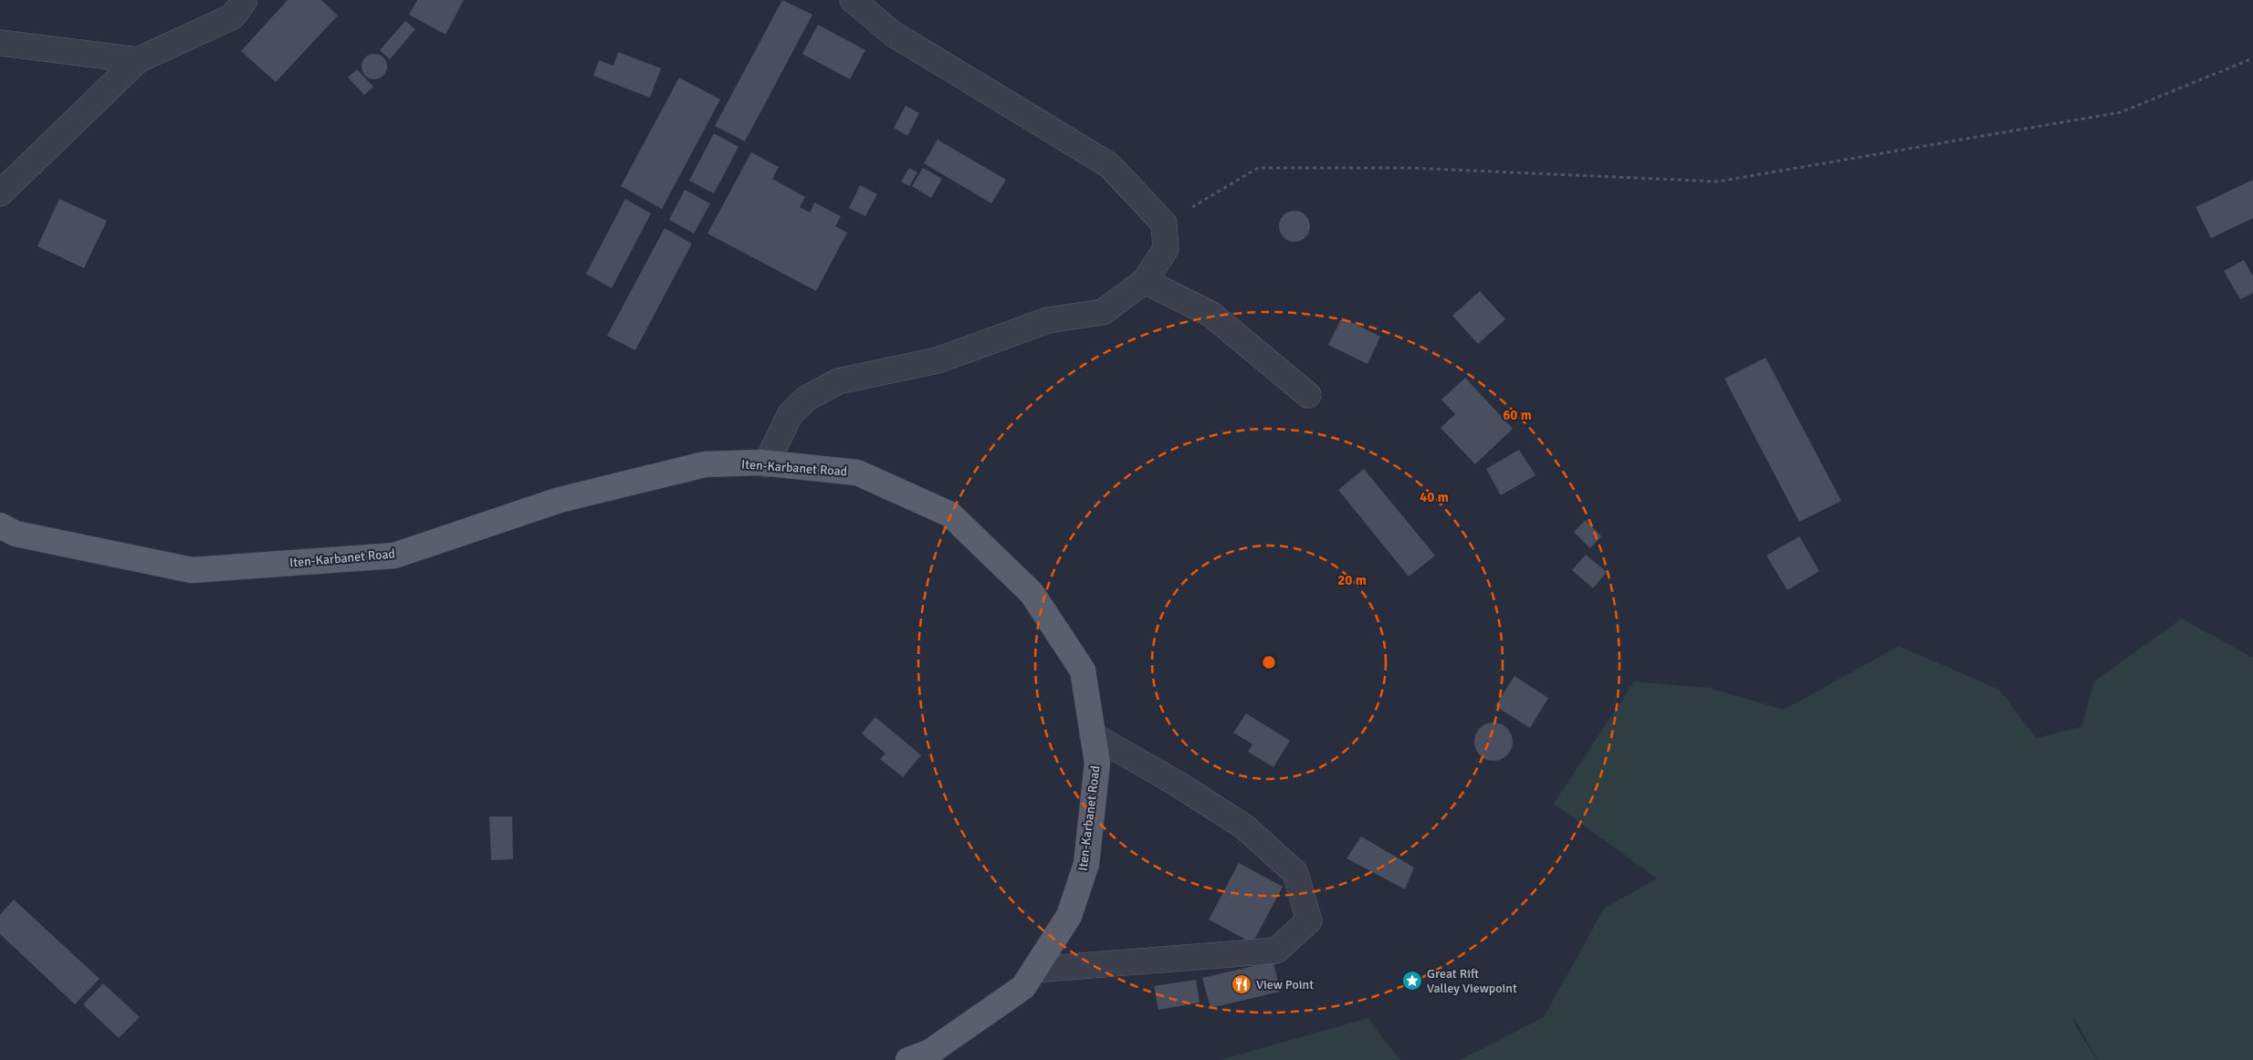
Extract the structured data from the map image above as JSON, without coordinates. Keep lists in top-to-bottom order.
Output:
{
  "streets": {
    "main road": ["Iten-Karbanet Road"]
  },
  "places": {
    "place": ["Great Rift Valley Viewpoint"],
    "restaurant": ["View Point"]
  },
  "rings": ["60 m", "40 m", "20 m"]
}
